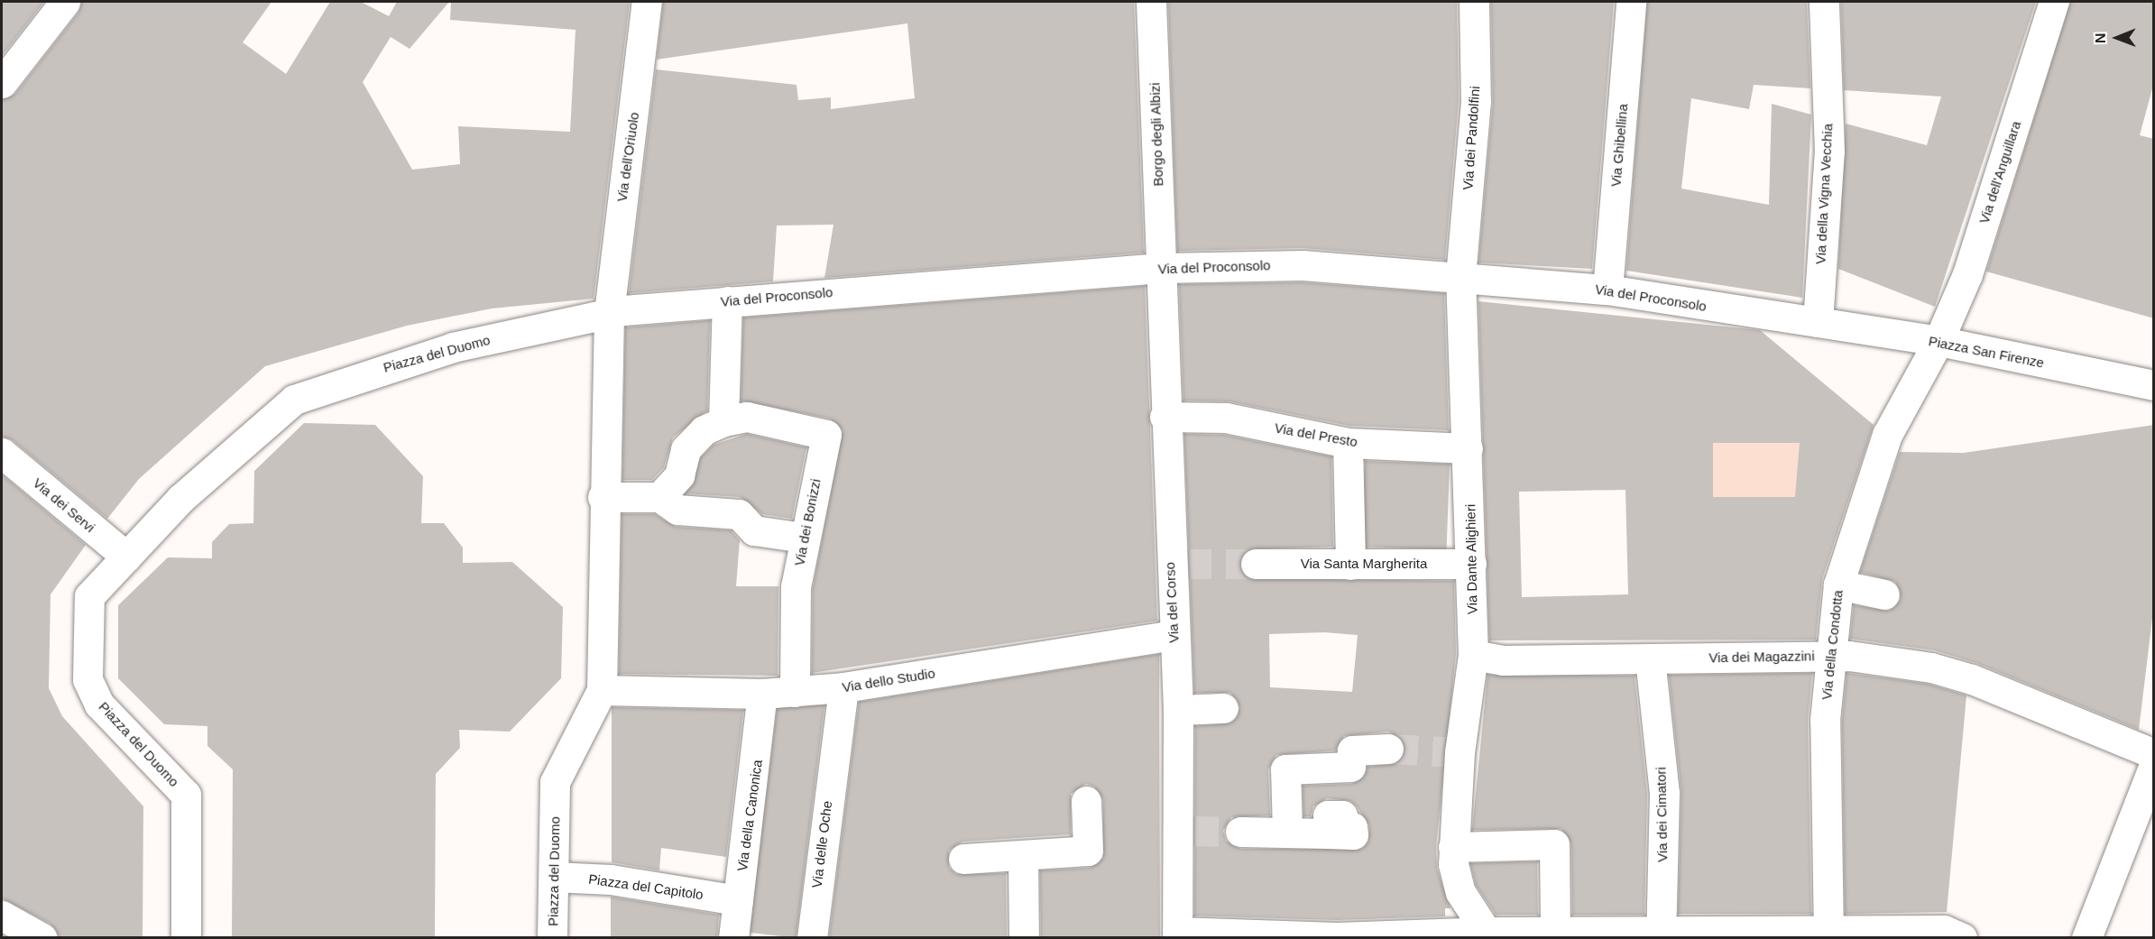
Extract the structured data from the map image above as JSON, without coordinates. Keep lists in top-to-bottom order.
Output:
{
  "streets": {
    "street": [
      "Borgo degli Albizi",
      "Via dei Pandolfini",
      "Via Ghibellina",
      "Via dell'Oriuolo",
      "Via dell'Anguillara",
      "Via della Vigna Vecchia",
      "Via del Proconsolo",
      "Piazza San Firenze",
      "Piazza del Duomo",
      "Via del Presto",
      "Via dei Servi",
      "Via dei Bonizzi",
      "Via Dante Alighieri",
      "Via Santa Margherita",
      "Via del Corso",
      "Via della Condotta",
      "Via dei Magazzini",
      "Via dello Studio",
      "Via dei Cimatori",
      "Via della Canonica",
      "Via delle Oche",
      "Piazza del Capitolo"
    ]
  },
  "crossings": [
    ["Borgo degli Albizi", "Via del Proconsolo"],
    ["Borgo degli Albizi", "Via del Corso"],
    ["Via dei Pandolfini", "Via del Proconsolo"],
    ["Via dei Pandolfini", "Via Dante Alighieri"],
    ["Via Ghibellina", "Via del Proconsolo"],
    ["Via dell'Oriuolo", "Via del Proconsolo"],
    ["Via dell'Oriuolo", "Piazza del Duomo"],
    ["Via dell'Anguillara", "Piazza San Firenze"],
    ["Via dell'Anguillara", "Via della Condotta"],
    ["Via della Vigna Vecchia", "Via del Proconsolo"],
    ["Via della Vigna Vecchia", "Piazza San Firenze"],
    ["Via del Proconsolo", "Piazza San Firenze"],
    ["Via del Proconsolo", "Piazza del Duomo"],
    ["Via del Proconsolo", "Via Dante Alighieri"],
    ["Via del Proconsolo", "Via del Corso"],
    ["Piazza San Firenze", "Via della Condotta"],
    ["Piazza del Duomo", "Via dei Servi"],
    ["Piazza del Duomo", "Via dello Studio"],
    ["Piazza del Duomo", "Piazza del Capitolo"],
    ["Via del Presto", "Via Dante Alighieri"],
    ["Via del Presto", "Via del Corso"],
    ["Via dei Bonizzi", "Via dello Studio"],
    ["Via Dante Alighieri", "Via Santa Margherita"],
    ["Via Dante Alighieri", "Via dei Magazzini"],
    ["Via del Corso", "Via dello Studio"],
    ["Via della Condotta", "Via dei Magazzini"],
    ["Via dei Magazzini", "Via dei Cimatori"],
    ["Via dello Studio", "Via della Canonica"],
    ["Via dello Studio", "Via delle Oche"],
    ["Via della Canonica", "Piazza del Capitolo"]
  ],
  "north": "left"
}
